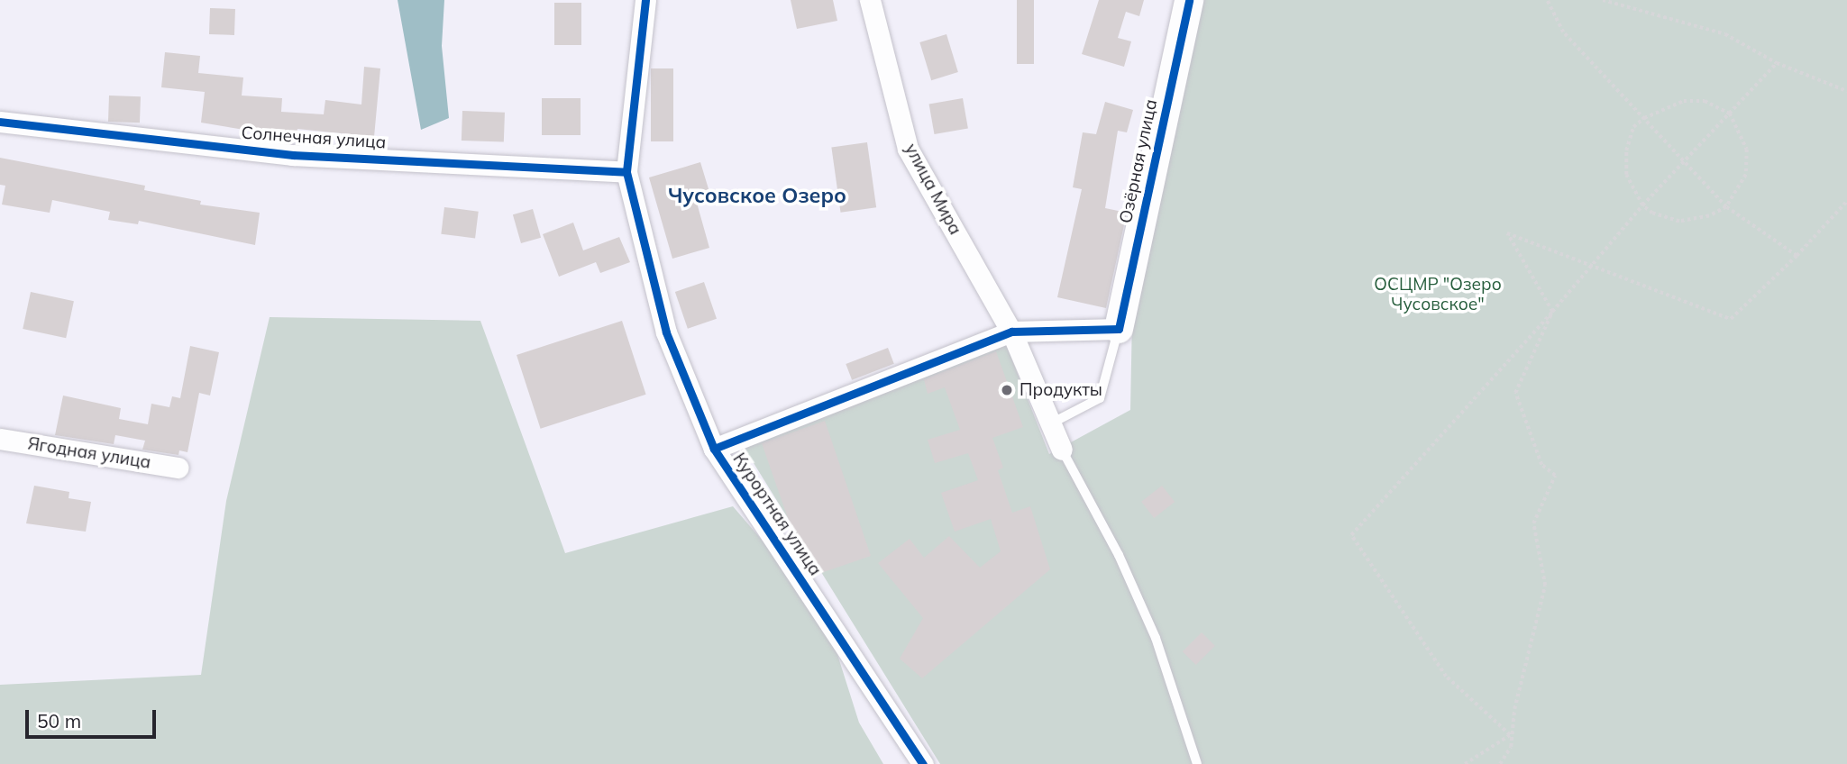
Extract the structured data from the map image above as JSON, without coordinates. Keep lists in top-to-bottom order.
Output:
{
  "streets": {
    "street": [
      "Солнечная улица",
      "Озёрная улица",
      "улица Мира",
      "Ягодная улица",
      "Курортная улица"
    ]
  },
  "crossings": [
    ["Солнечная улица", "Курортная улица"]
  ],
  "districts": ["Чусовское Озеро"],
  "parks": ["ОСЦМР \"Озеро Чусовское\""],
  "places": ["Продукты"],
  "scale_bar": "50 m"
}
